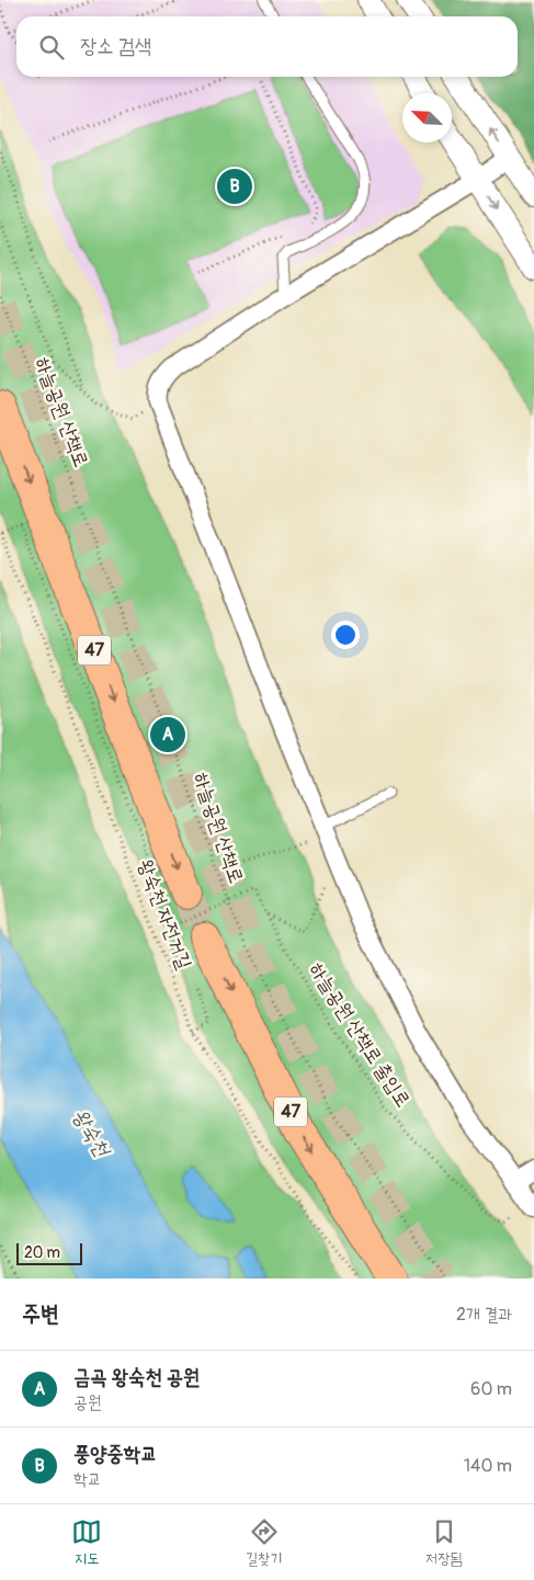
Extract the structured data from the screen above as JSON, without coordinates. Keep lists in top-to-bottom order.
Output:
{
  "streets": {
    "highway": ["47"],
    "path": ["하늘공원 산책로", "왕숙천 자전거길", "하늘공원 산책로 출입로"]
  },
  "crossings": [
    ["하늘공원 산책로", "하늘공원 산책로 출입로"],
    ["왕숙천 자전거길", "하늘공원 산책로 출입로"]
  ],
  "water": ["왕숙천"],
  "scale_bar": "20 m",
  "north": "top left",
  "page": {
    "search": "장소 검색",
    "pins": ["B", "A"],
    "scale": "20 m",
    "heading": ["주변", "2개 결과"],
    "list": [
      {
        "mark": "A",
        "name": "금곡 왕숙천 공원",
        "note": "공원",
        "value": "60 m"
      },
      {
        "mark": "B",
        "name": "풍양중학교",
        "note": "학교",
        "value": "140 m"
      }
    ],
    "nav": ["지도", "길찾기", "저장됨"]
  }
}
